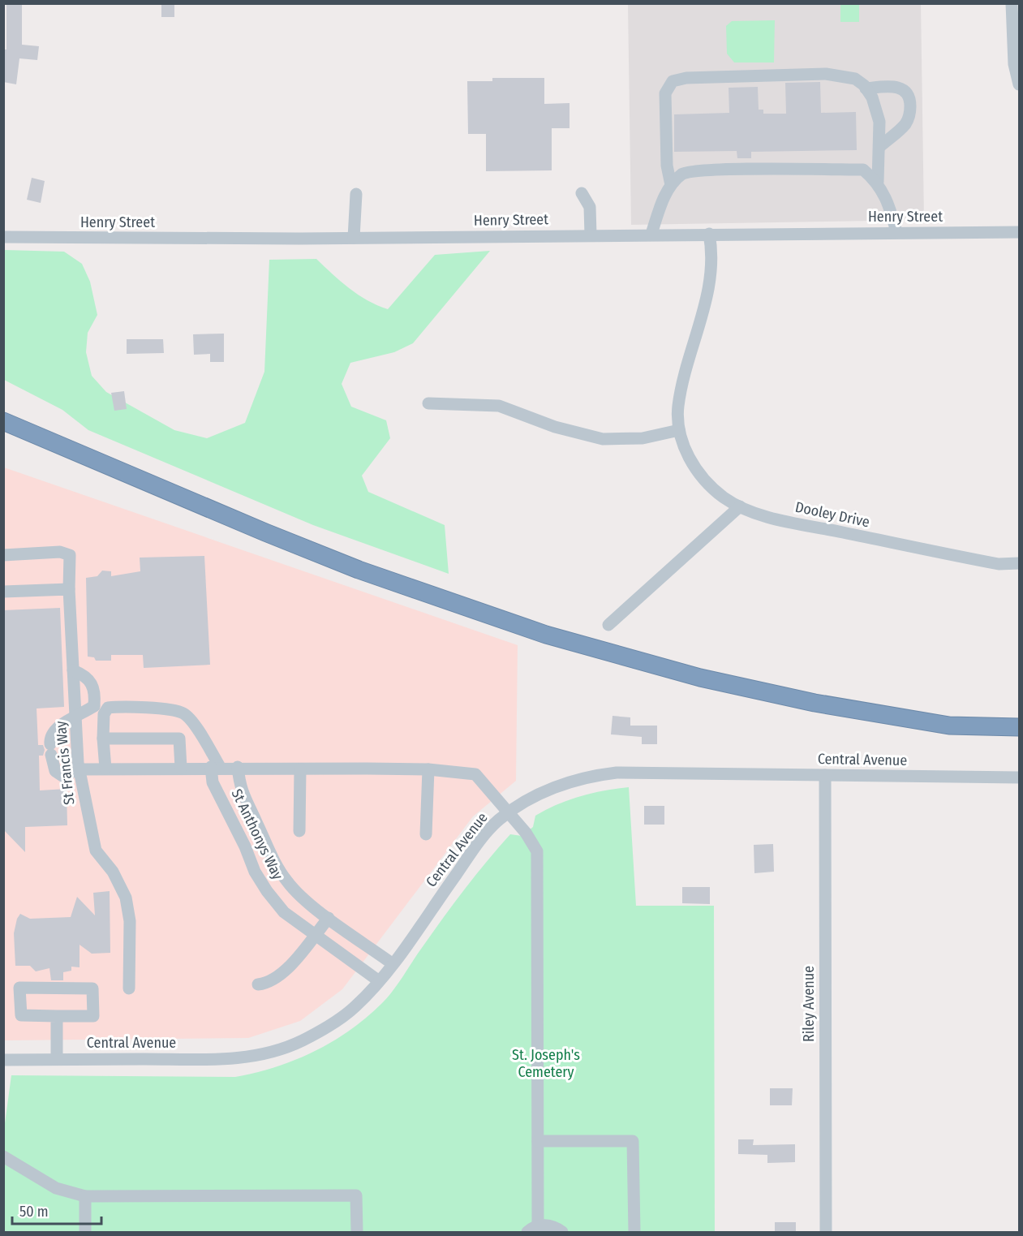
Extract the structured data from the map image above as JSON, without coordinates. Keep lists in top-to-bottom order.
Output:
{
  "streets": {
    "street": [
      "Henry Street",
      "Dooley Drive",
      "Central Avenue",
      "St Francis Way",
      "St Anthonys Way",
      "Riley Avenue"
    ]
  },
  "crossings": [
    ["Henry Street", "Dooley Drive"],
    ["Central Avenue", "St Anthonys Way"],
    ["Central Avenue", "Riley Avenue"]
  ],
  "parks": ["St. Joseph's Cemetery"],
  "scale_bar": "50 m"
}
